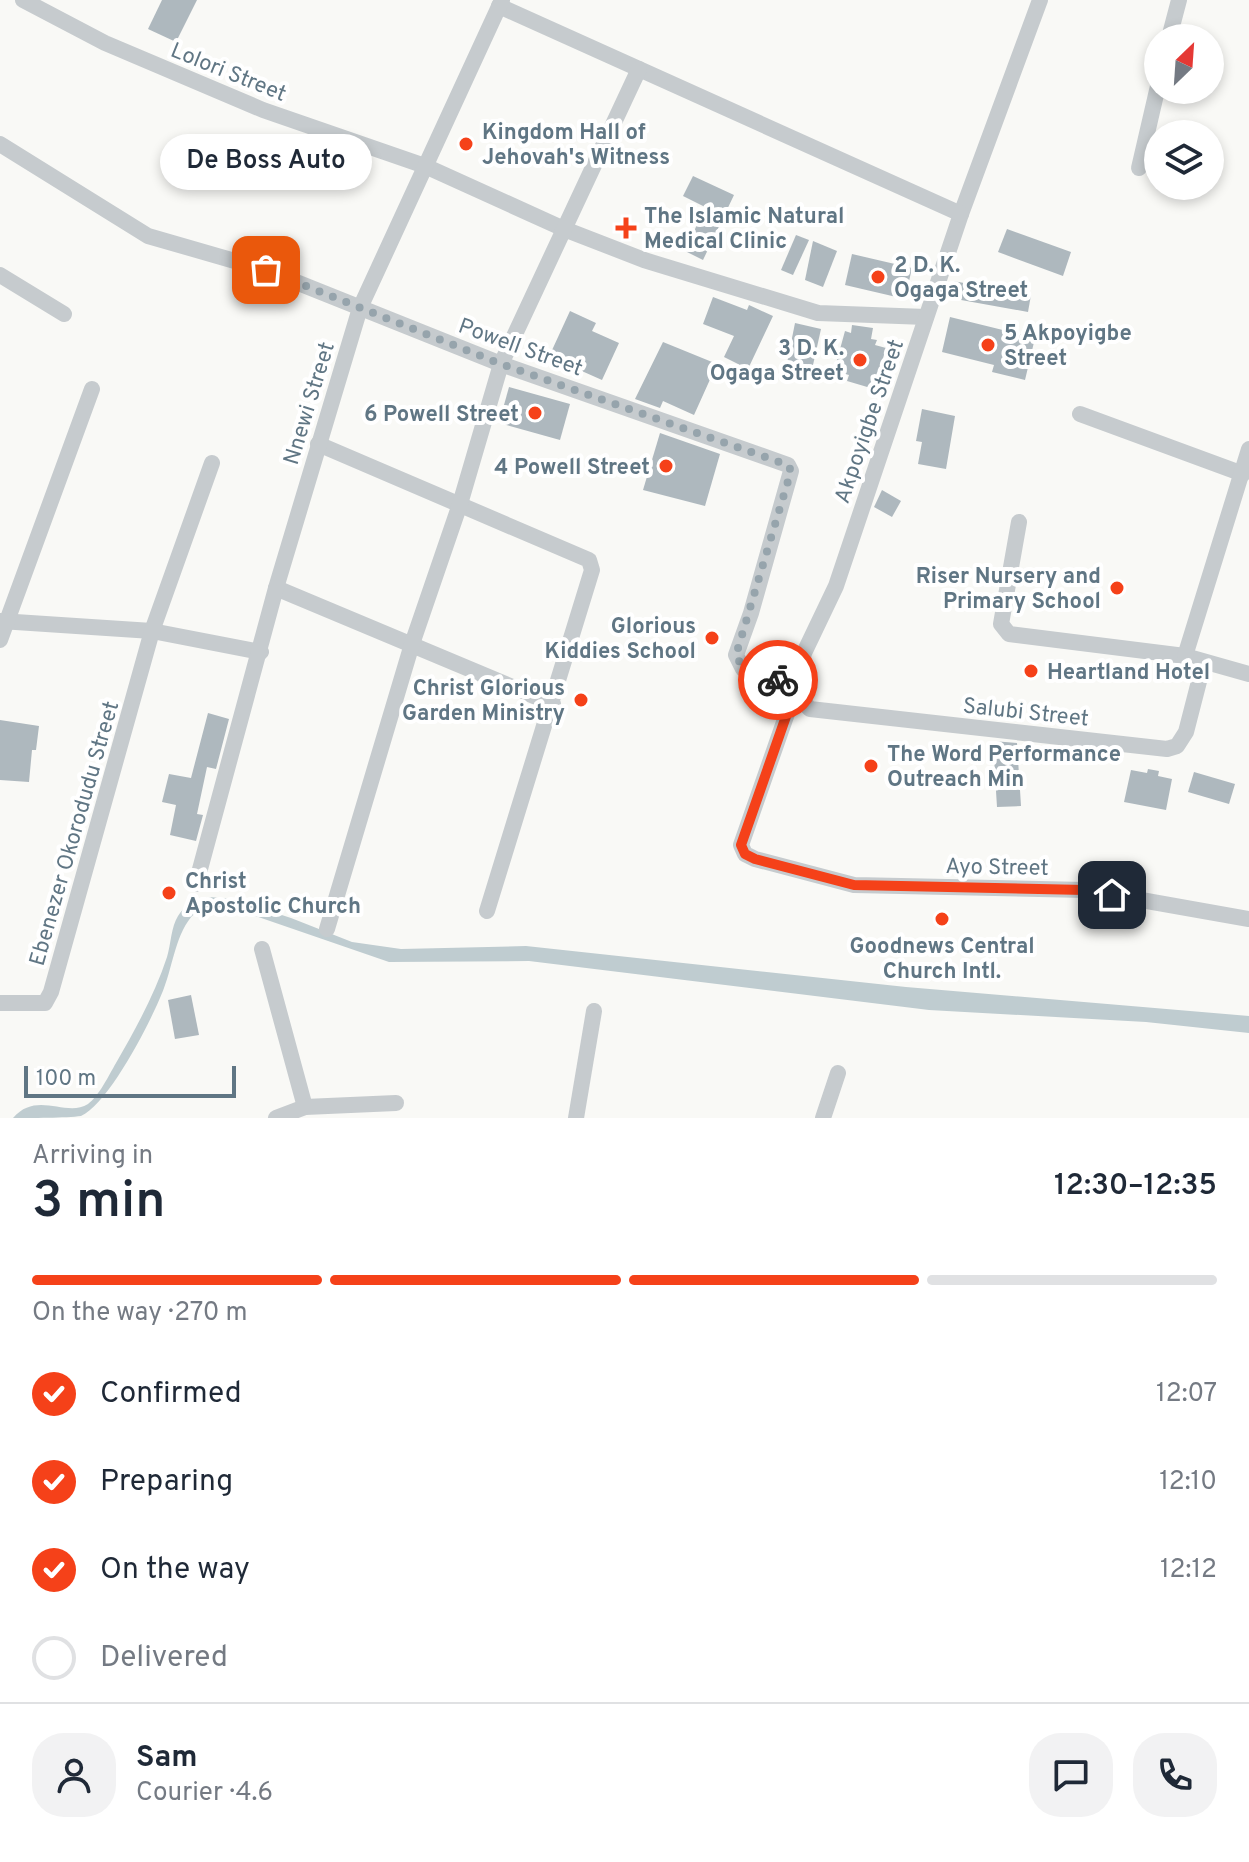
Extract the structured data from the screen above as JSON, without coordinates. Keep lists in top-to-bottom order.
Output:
{
  "streets": {
    "street": [
      "Lolori Street",
      "Powell Street",
      "Nnewi Street",
      "Akpoyigbe Street",
      "Salubi Street",
      "Ebenezer Okorodudu Street",
      "Ayo Street"
    ]
  },
  "crossings": [
    ["Lolori Street", "Nnewi Street"],
    ["Lolori Street", "Akpoyigbe Street"],
    ["Powell Street", "Nnewi Street"],
    ["Powell Street", "Akpoyigbe Street"],
    ["Powell Street", "Salubi Street"],
    ["Akpoyigbe Street", "Salubi Street"],
    ["Akpoyigbe Street", "Ayo Street"]
  ],
  "places": {
    "other": [
      "Kingdom Hall of Jehovah's Witness",
      "De Boss Auto",
      "2 D. K. Ogaga Street",
      "5 Akpoyigbe Street",
      "3 D. K. Ogaga Street",
      "6 Powell Street",
      "4 Powell Street",
      "Riser Nursery and Primary School",
      "Glorious Kiddies School",
      "Heartland Hotel",
      "Christ Glorious Garden Ministry",
      "The Word Performance Outreach Min",
      "Christ Apostolic Church",
      "Goodnews Central Church Intl."
    ],
    "health": ["The Islamic Natural Medical Clinic"]
  },
  "scale_bar": "100 m",
  "north": "top right",
  "page": {
    "bubble": "De Boss Auto",
    "scale": "100 m",
    "heading": ["3 min", "Arriving in", "12:30–12:35"],
    "panel": ["Sam", "Courier · 4.6"],
    "bar": "On the way · 270 m",
    "list": [
      ["Confirmed", "12:07"],
      ["Preparing", "12:10"],
      ["On the way", "12:12"],
      "Delivered"
    ]
  }
}
